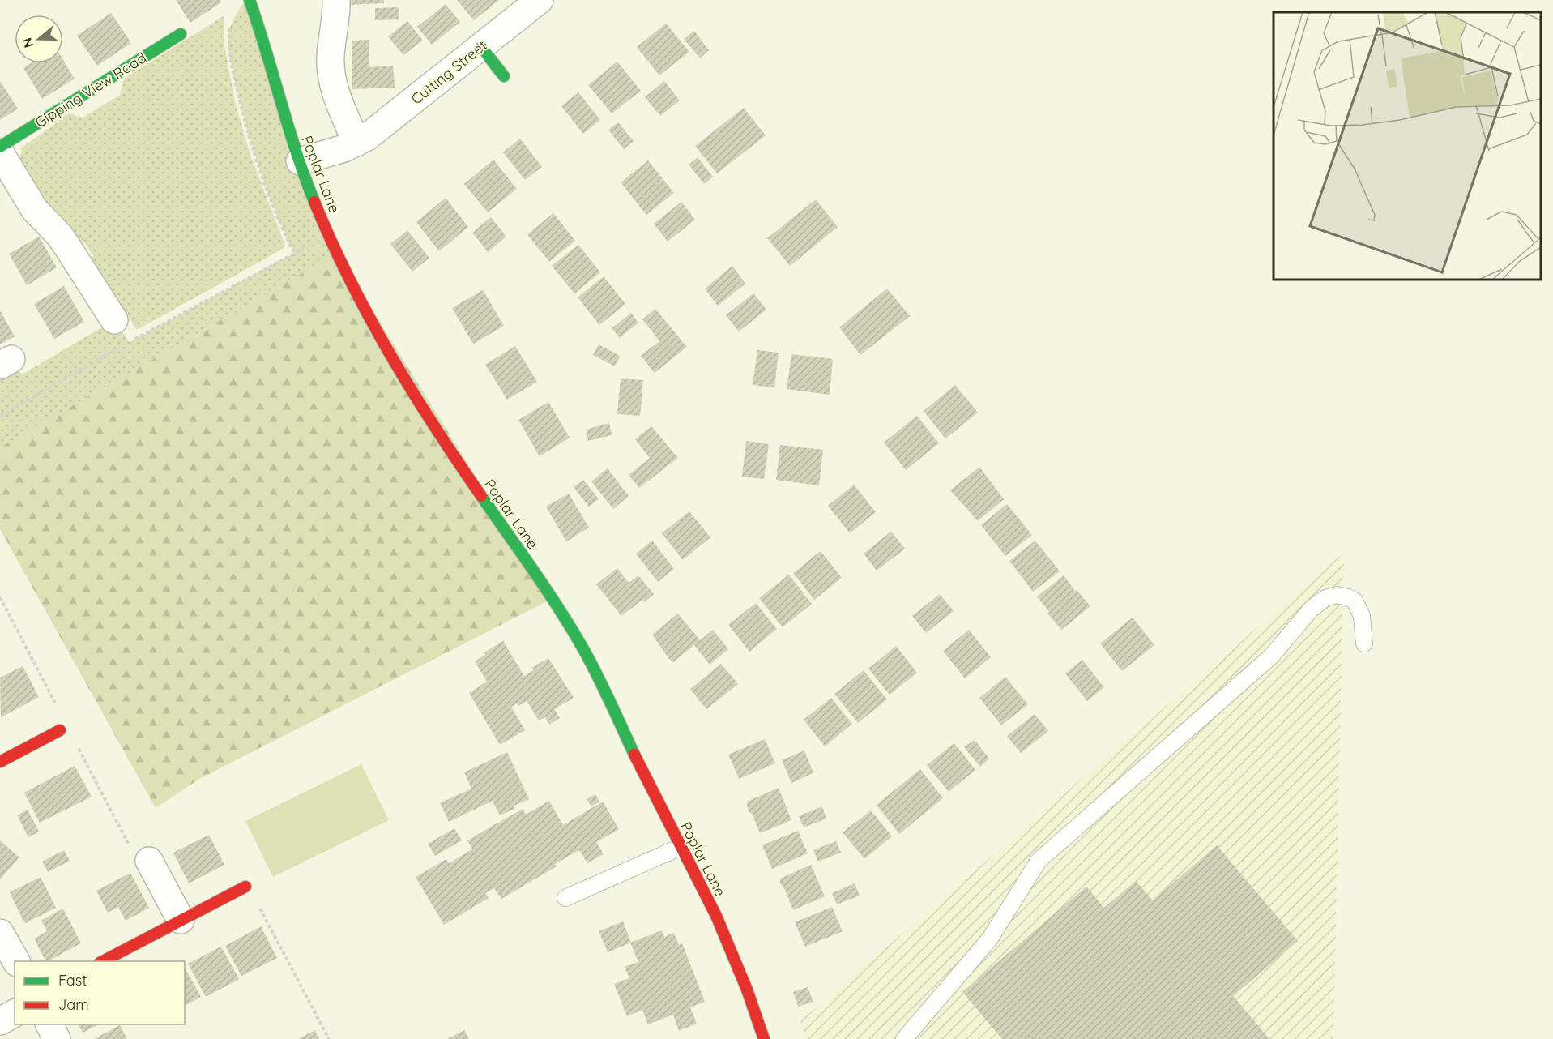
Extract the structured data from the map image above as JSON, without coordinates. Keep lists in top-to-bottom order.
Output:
{
  "streets": {
    "street": ["Cutting Street", "Gipping View Road", "Poplar Lane"]
  },
  "crossings": [
    ["Cutting Street", "Poplar Lane"]
  ],
  "legend": ["Fast", "Jam"],
  "north": "left"
}
